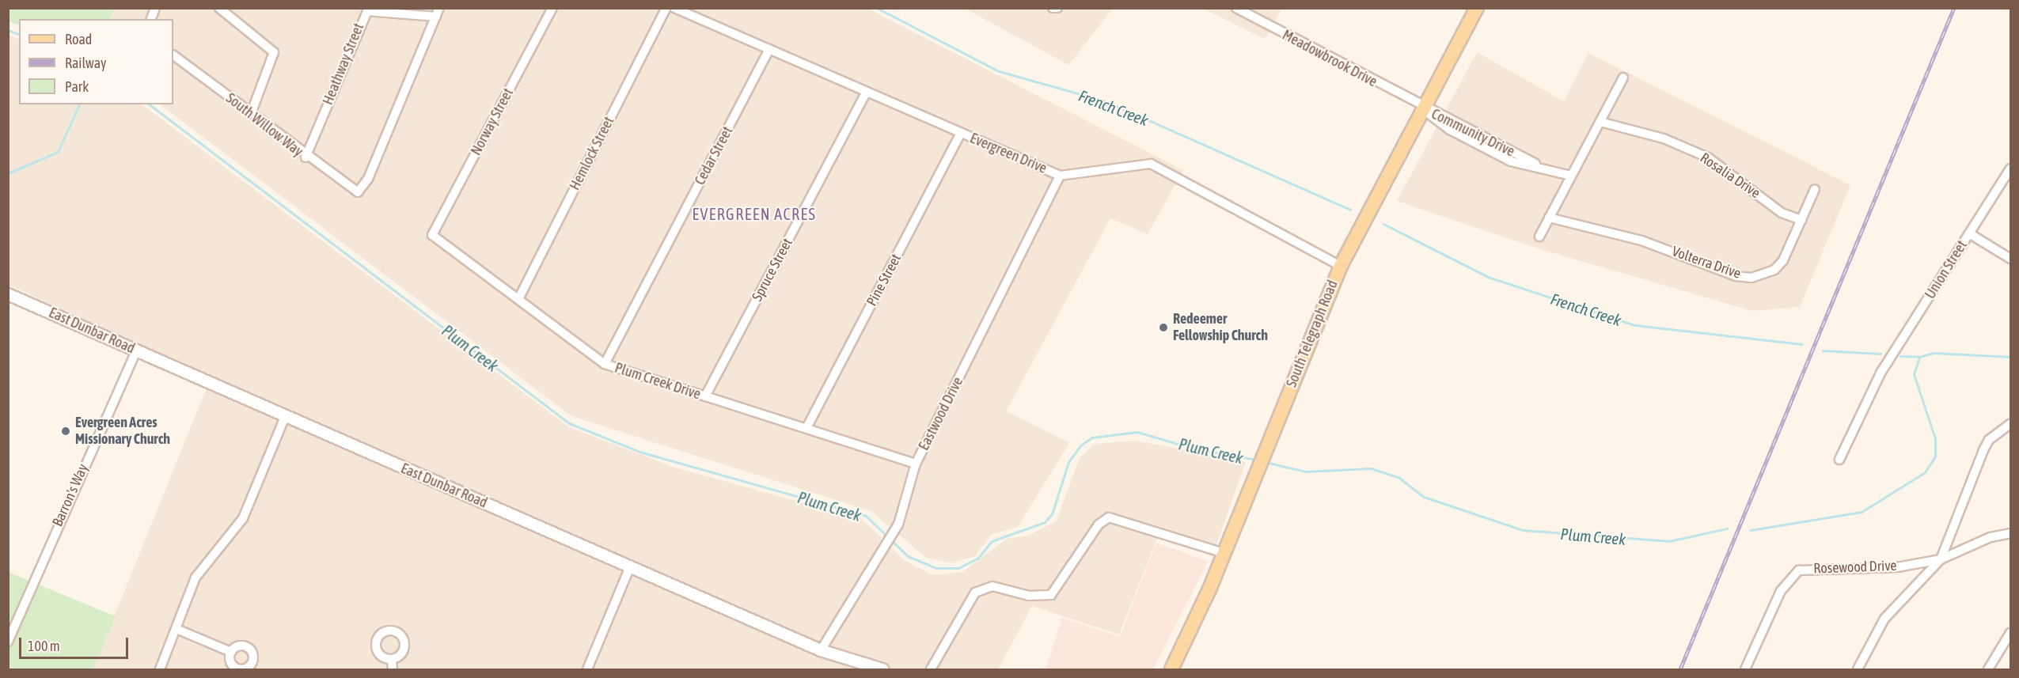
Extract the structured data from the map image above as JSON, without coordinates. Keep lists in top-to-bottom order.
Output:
{
  "streets": {
    "main road": ["South Telegraph Road"],
    "street": [
      "Meadowbrook Drive",
      "Heathway Street",
      "Norway Street",
      "South Willow Way",
      "Community Drive",
      "Hemlock Street",
      "Evergreen Drive",
      "Cedar Street",
      "Rosalia Drive",
      "Volterra Drive",
      "Spruce Street",
      "Union Street",
      "Pine Street",
      "East Dunbar Road",
      "Plum Creek Drive",
      "Eastwood Drive",
      "Barron's Way",
      "Rosewood Drive"
    ]
  },
  "crossings": [
    ["Meadowbrook Drive", "Community Drive"],
    ["Meadowbrook Drive", "South Telegraph Road"],
    ["Heathway Street", "South Willow Way"],
    ["Norway Street", "Plum Creek Drive"],
    ["Community Drive", "South Telegraph Road"],
    ["Hemlock Street", "Plum Creek Drive"],
    ["Evergreen Drive", "Cedar Street"],
    ["Evergreen Drive", "Spruce Street"],
    ["Evergreen Drive", "Pine Street"],
    ["Evergreen Drive", "South Telegraph Road"],
    ["Evergreen Drive", "Eastwood Drive"],
    ["Cedar Street", "Plum Creek Drive"],
    ["Rosalia Drive", "Volterra Drive"],
    ["Spruce Street", "Plum Creek Drive"],
    ["Pine Street", "Plum Creek Drive"],
    ["East Dunbar Road", "Eastwood Drive"],
    ["East Dunbar Road", "Barron's Way"],
    ["Plum Creek Drive", "Eastwood Drive"]
  ],
  "districts": ["EVERGREEN ACRES"],
  "water": ["French Creek", "Plum Creek"],
  "places": ["Redeemer Fellowship Church", "Evergreen Acres Missionary Church"],
  "legend": ["Road", "Railway", "Park"],
  "scale_bar": "100 m"
}
